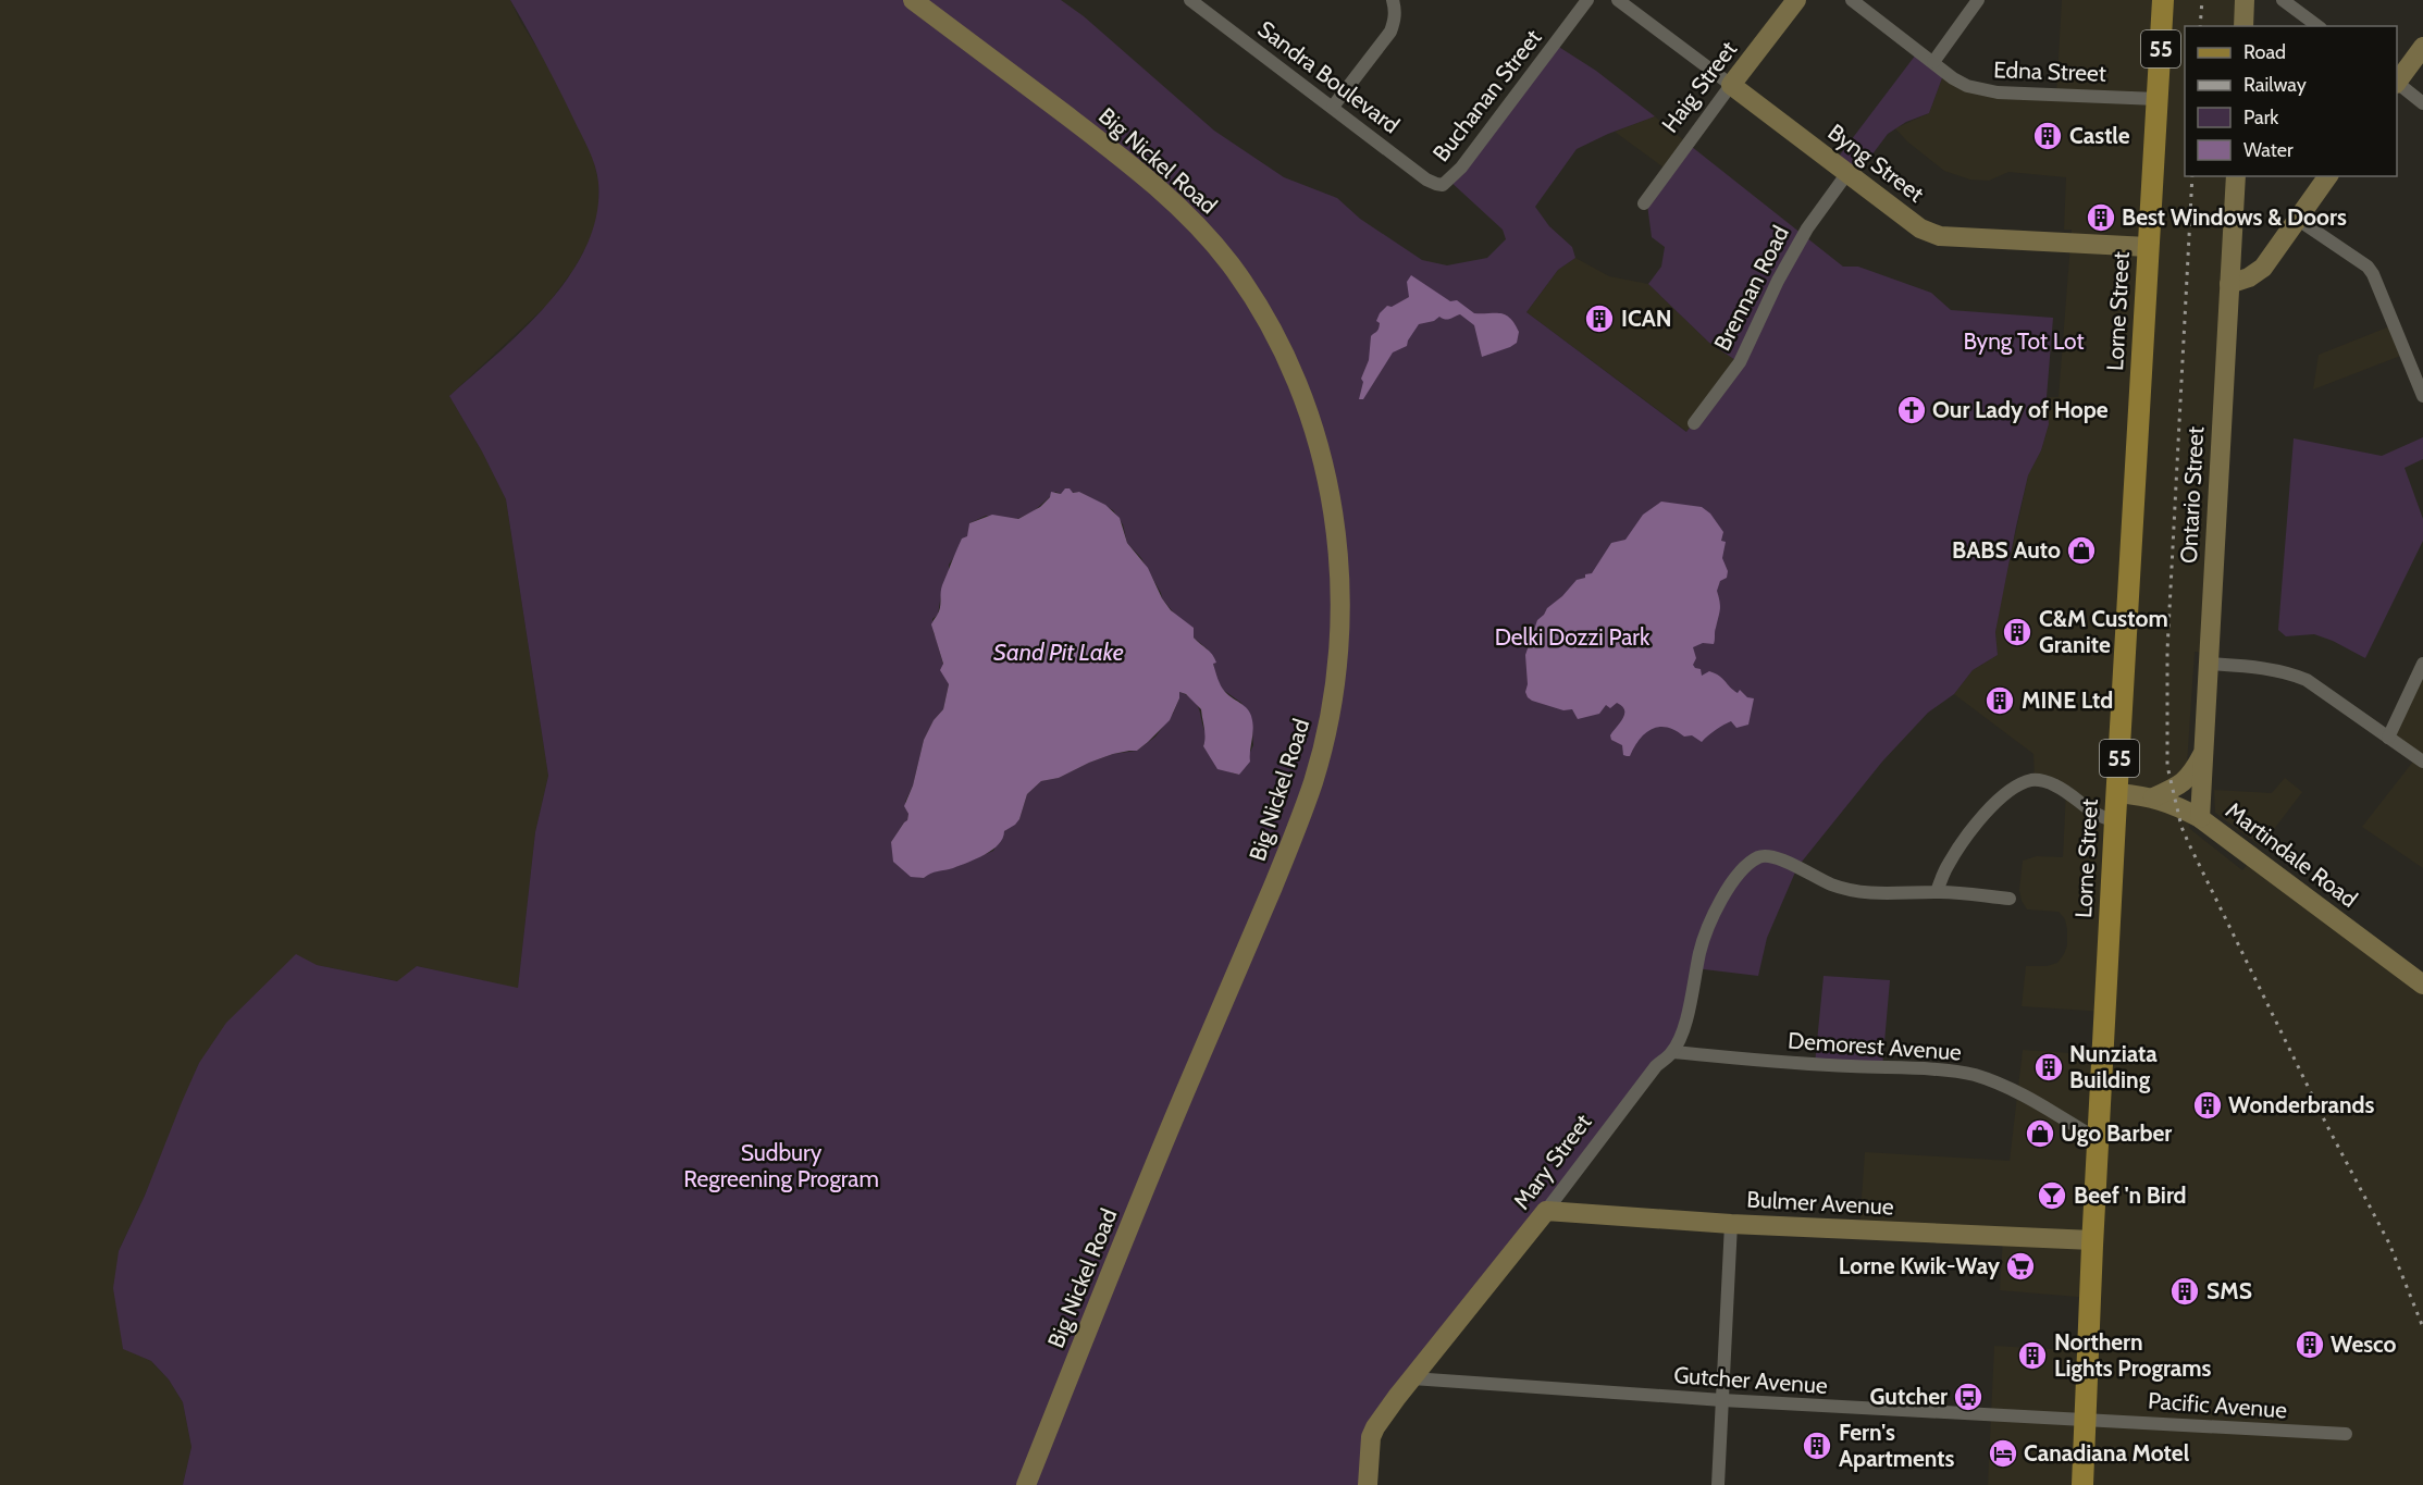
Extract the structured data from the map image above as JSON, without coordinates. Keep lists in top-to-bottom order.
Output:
{
  "streets": {
    "main road": ["55", "Lorne Street"],
    "street": [
      "Edna Street",
      "Sandra Boulevard",
      "Haig Street",
      "Buchanan Street",
      "Big Nickel Road",
      "Byng Street",
      "Brennan Road",
      "Ontario Street",
      "Martindale Road",
      "Demorest Avenue",
      "Mary Street",
      "Bulmer Avenue",
      "Gutcher Avenue",
      "Pacific Avenue"
    ]
  },
  "crossings": [
    ["Edna Street", "Lorne Street"],
    ["Sandra Boulevard", "Buchanan Street"],
    ["Haig Street", "Byng Street"],
    ["Byng Street", "Brennan Road"],
    ["Byng Street", "Lorne Street"],
    ["Lorne Street", "Martindale Road"],
    ["Lorne Street", "Demorest Avenue"],
    ["Lorne Street", "Bulmer Avenue"],
    ["Lorne Street", "Gutcher Avenue"],
    ["Lorne Street", "Pacific Avenue"],
    ["Ontario Street", "Martindale Road"],
    ["Demorest Avenue", "Mary Street"],
    ["Mary Street", "Bulmer Avenue"],
    ["Mary Street", "Gutcher Avenue"],
    ["Gutcher Avenue", "Pacific Avenue"]
  ],
  "water": ["Sand Pit Lake"],
  "parks": ["Byng Tot Lot", "Delki Dozzi Park", "Sudbury Regreening Program"],
  "places": {
    "building": [
      "Castle",
      "Best Windows & Doors",
      "ICAN",
      "C&M Custom Granite",
      "MINE Ltd",
      "Nunziata Building",
      "Wonderbrands",
      "SMS",
      "Wesco",
      "Northern Lights Programs",
      "Fern's Apartments"
    ],
    "church": ["Our Lady of Hope"],
    "shop": ["BABS Auto", "Ugo Barber"],
    "bar": ["Beef 'n Bird"],
    "supermarket": ["Lorne Kwik-Way"],
    "bus stop": ["Gutcher"],
    "hotel": ["Canadiana Motel"]
  },
  "legend": [
    "Road",
    "Railway",
    "Park",
    "Water"
  ]
}
